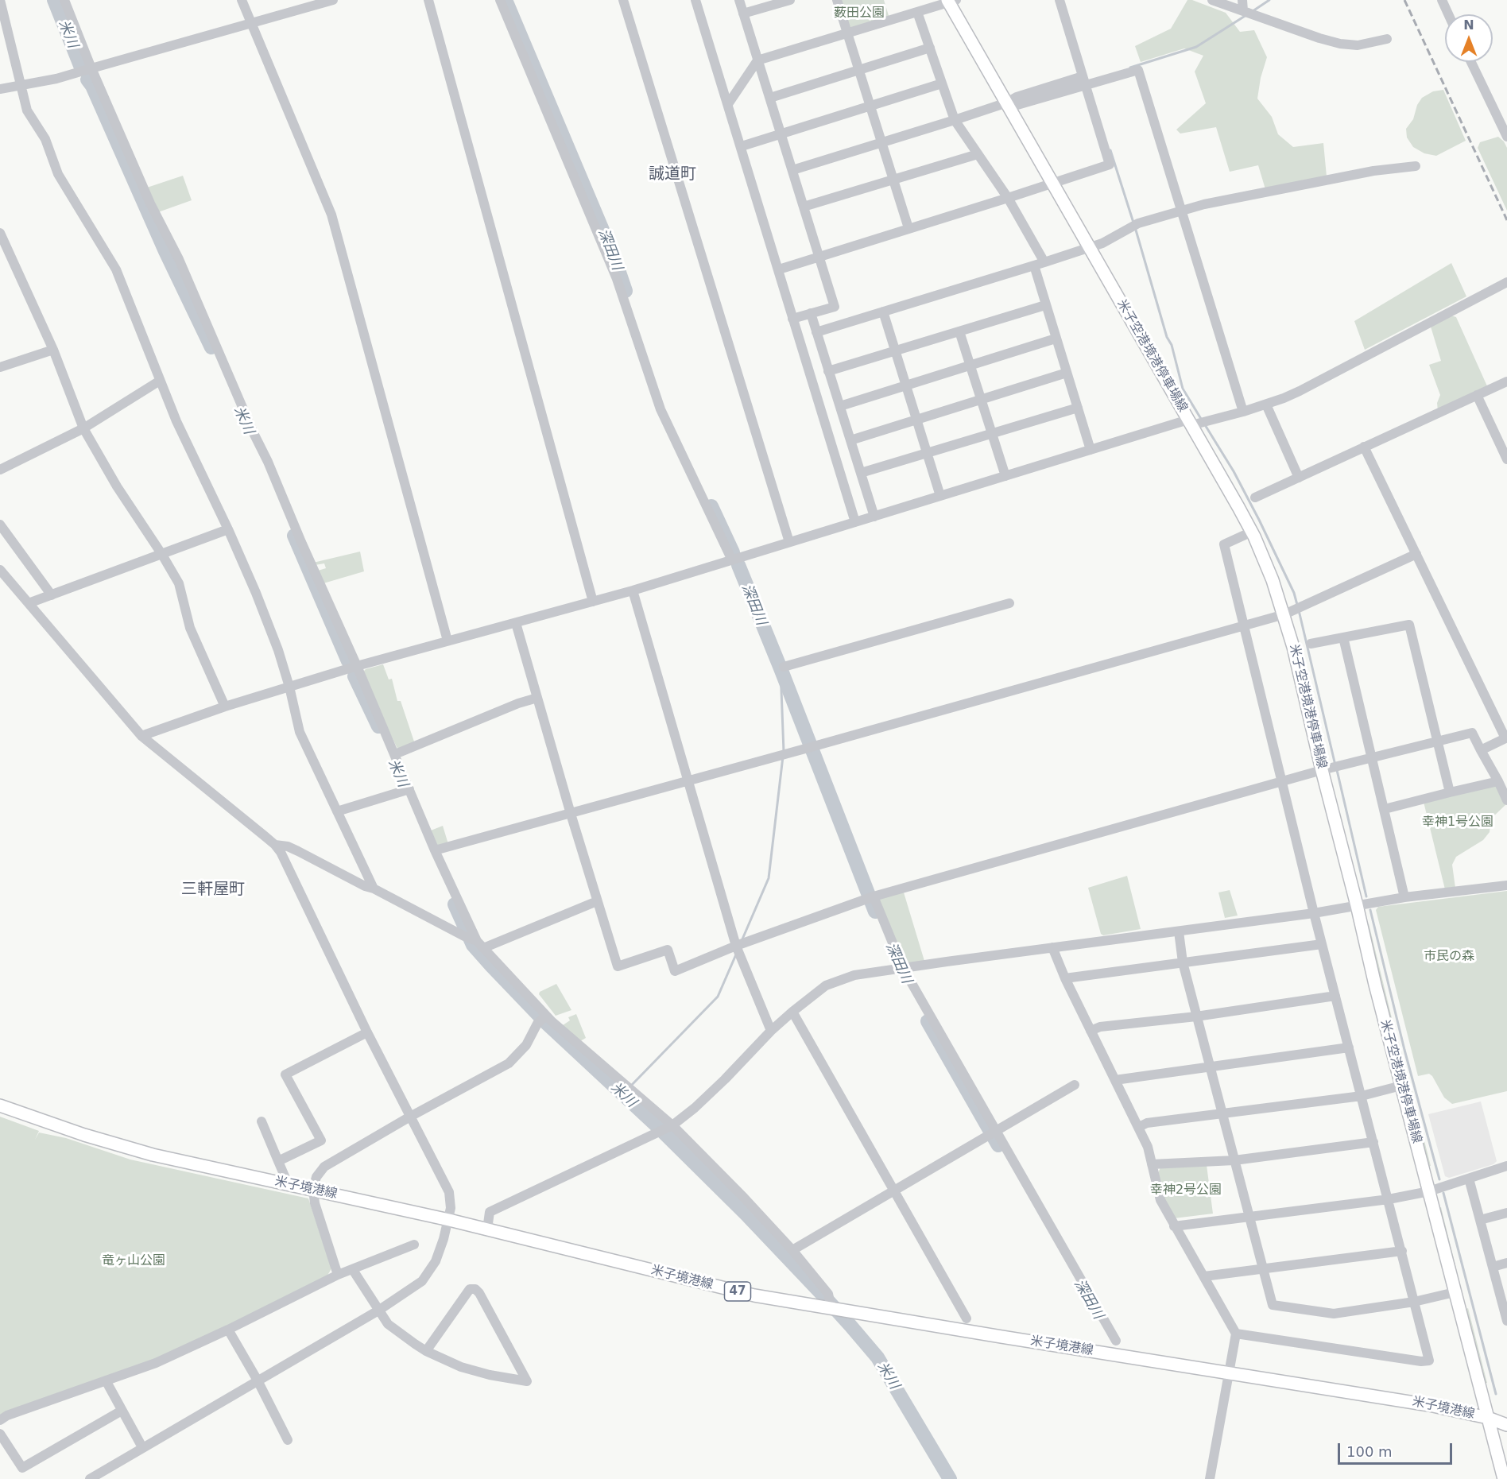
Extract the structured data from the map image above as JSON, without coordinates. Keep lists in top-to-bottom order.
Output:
{
  "streets": {
    "main road": ["米子空港境港停車場線", "米子境港線", "47"]
  },
  "crossings": [
    ["米子空港境港停車場線", "米子境港線"]
  ],
  "districts": ["誠道町", "三軒屋町"],
  "water": ["米川", "深田川"],
  "parks": [
    "薮田公園",
    "幸神1号公園",
    "市民の森",
    "幸神2号公園",
    "竜ヶ山公園"
  ],
  "scale_bar": "100 m",
  "north": "top"
}
